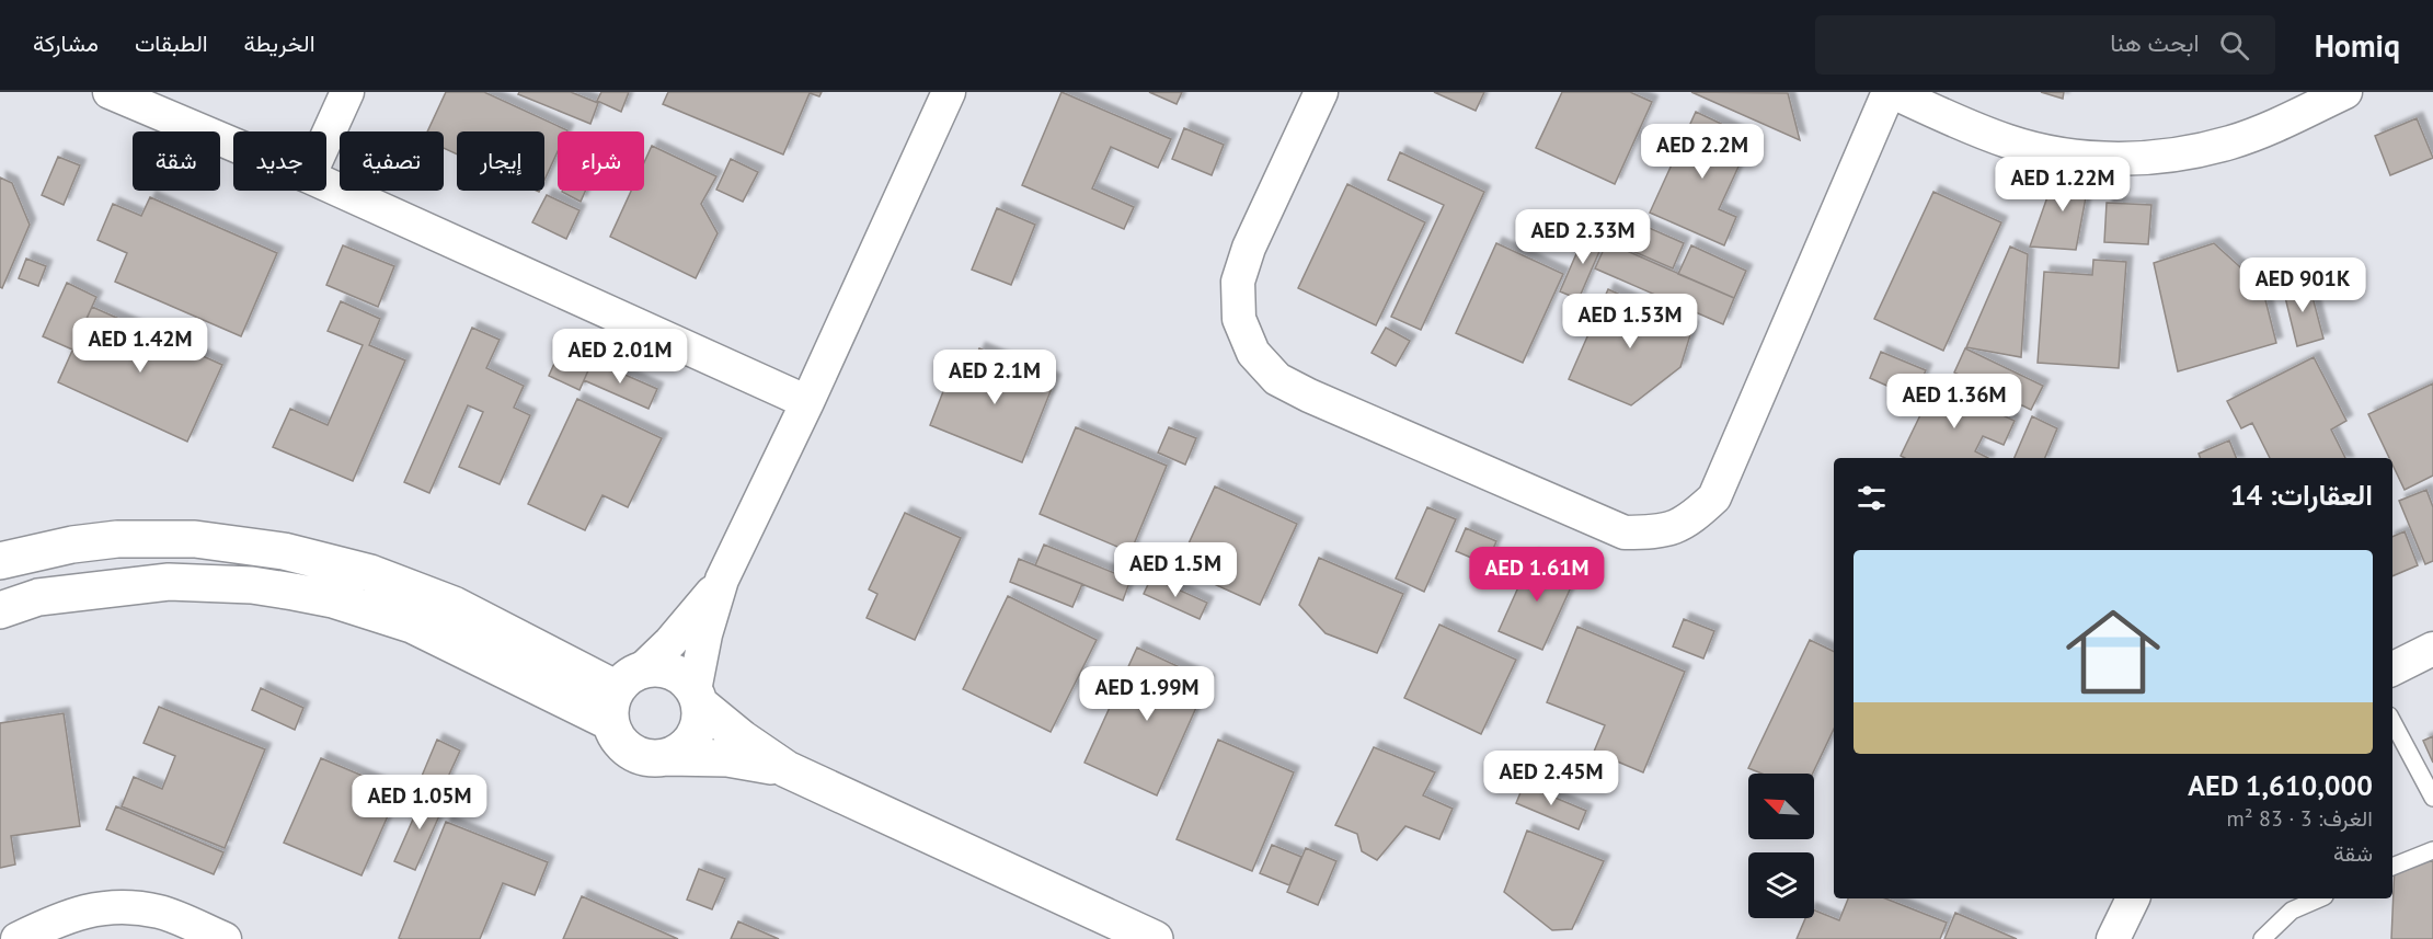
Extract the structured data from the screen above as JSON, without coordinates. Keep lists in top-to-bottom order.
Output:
{
  "north": "top left",
  "page": {
    "header": "Homiq",
    "search": "ابحث هنا",
    "nav": ["الخريطة", "الطبقات", "مشاركة"],
    "price": [
      "AED 2.2M",
      "AED 1.22M",
      "AED 2.33M",
      "AED 901K",
      "AED 1.53M",
      "AED 1.42M",
      "AED 2.01M",
      "AED 2.1M",
      "AED 1.36M",
      "AED 1.5M",
      "AED 1.61M",
      "AED 1.99M",
      "AED 2.45M",
      "AED 1.05M"
    ],
    "chip": [
      "شراء",
      "إيجار",
      "تصفية",
      "جديد",
      "شقة"
    ],
    "heading": "العقارات: 14",
    "list": [
      {
        "name": "AED 1,610,000",
        "note": "الغرف: 3 · 83 m² · شقة"
      }
    ]
  }
}
